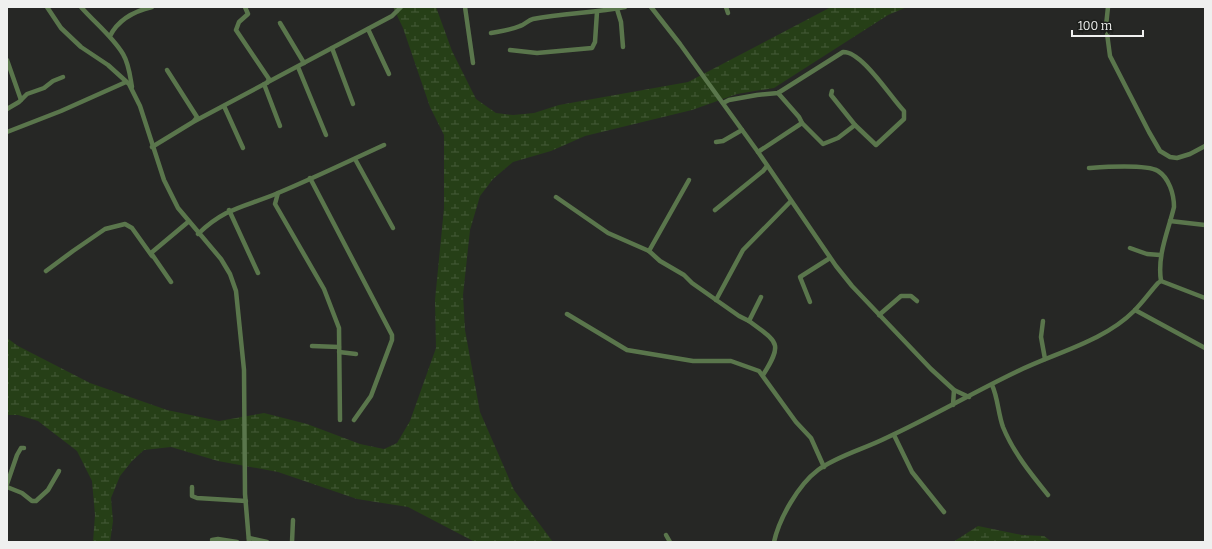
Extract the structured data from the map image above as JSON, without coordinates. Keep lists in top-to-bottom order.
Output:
{
  "scale_bar": "100 m"
}
